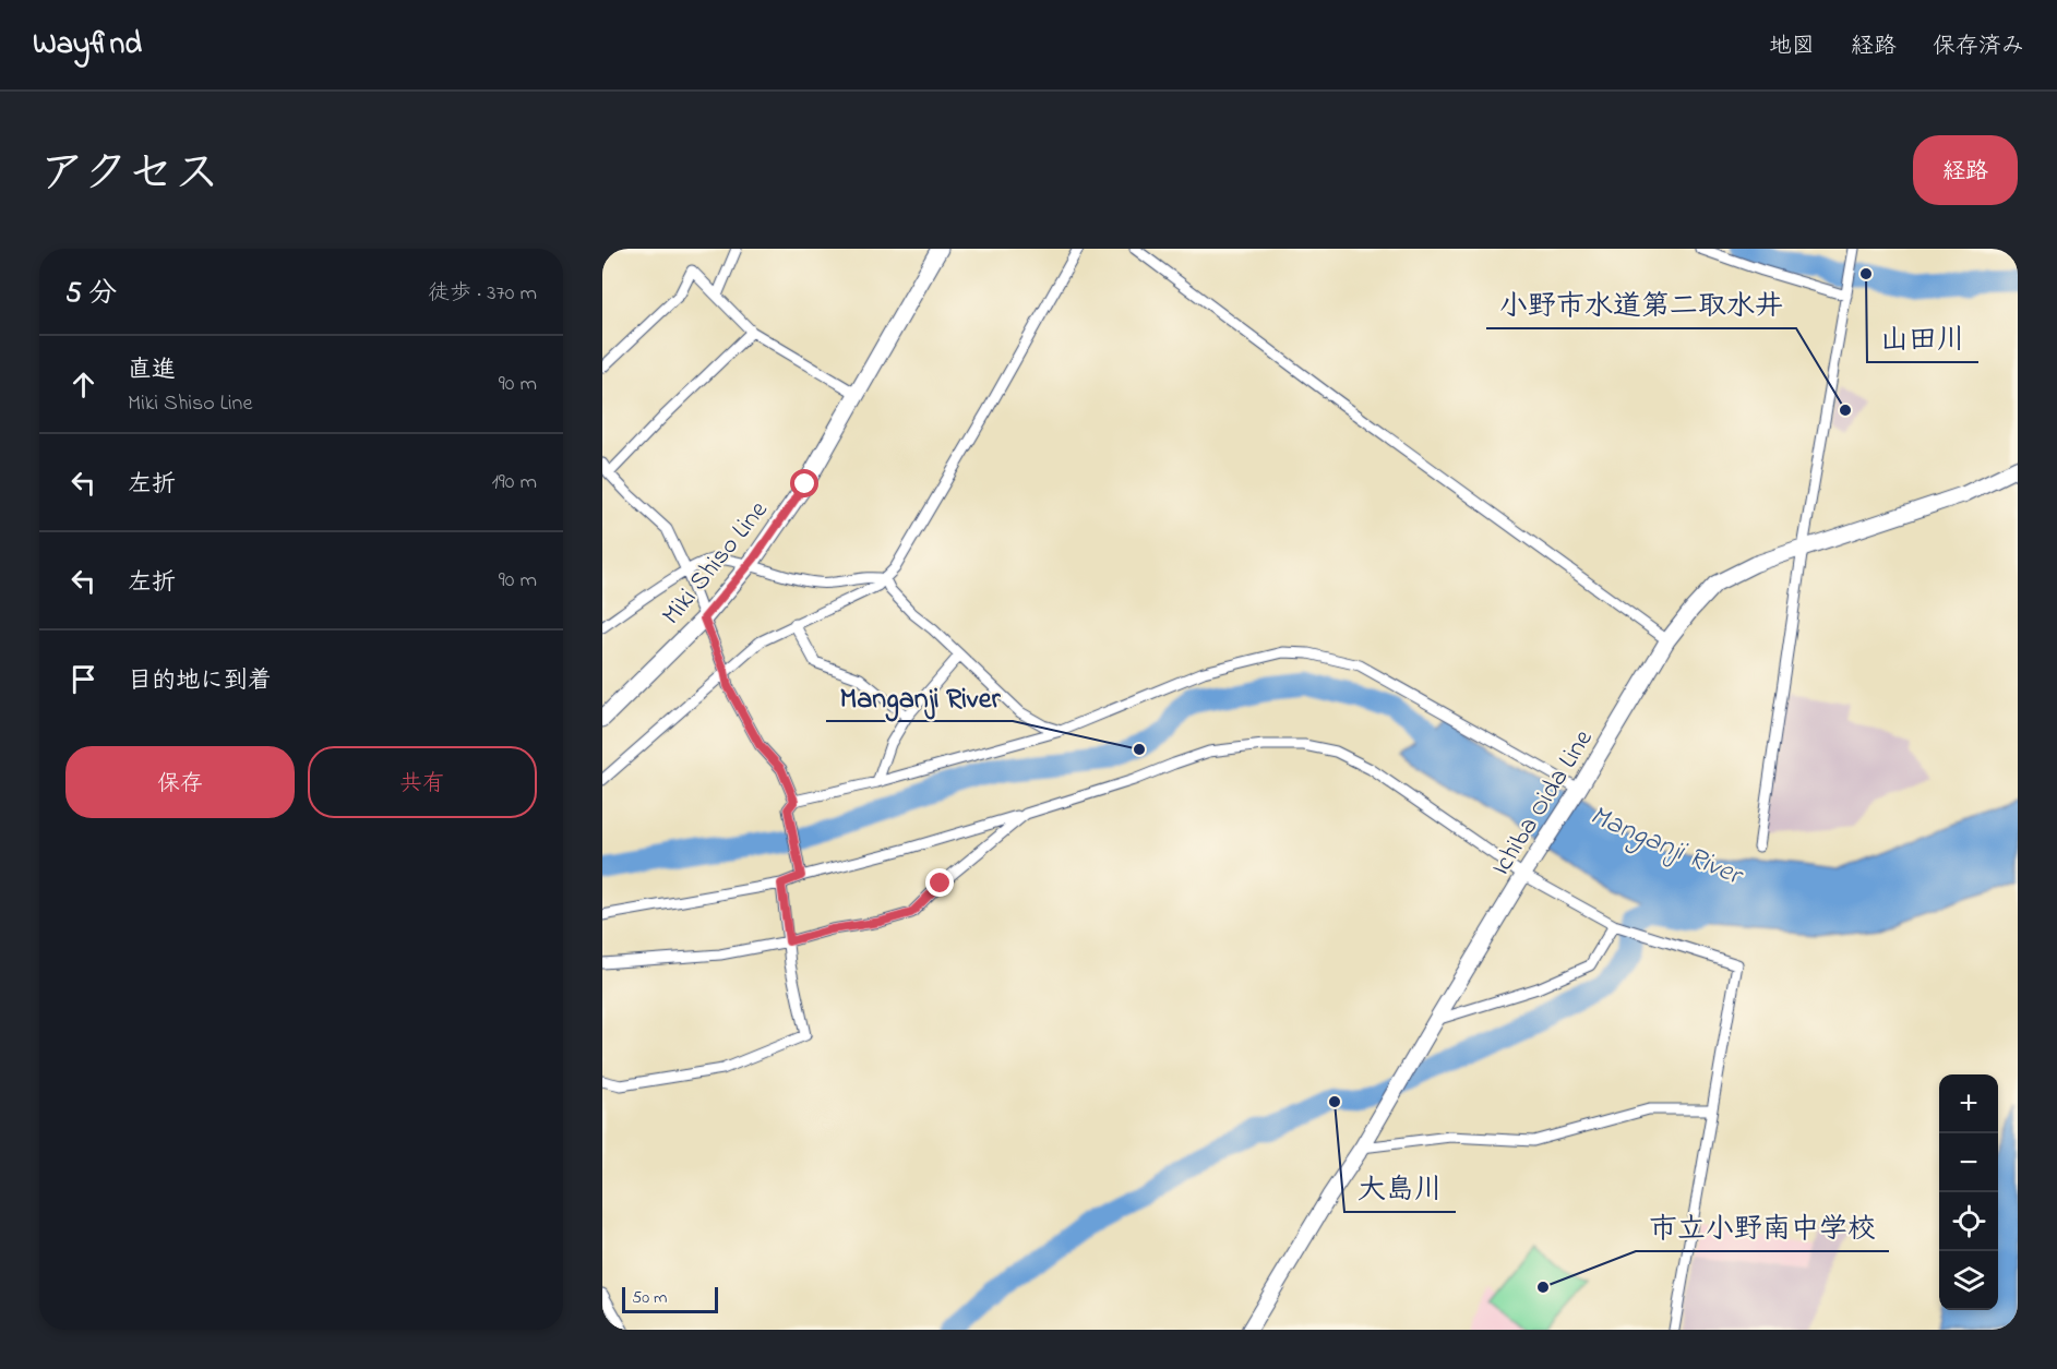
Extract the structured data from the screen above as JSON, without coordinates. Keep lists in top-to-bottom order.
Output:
{
  "streets": {
    "main road": ["Miki Shiso Line", "Ichiba Oida Line"]
  },
  "water": ["Manganji River"],
  "places": [
    "山田川",
    "小野市水道第二取水井",
    "Manganji River",
    "大島川",
    "市立小野南中学校"
  ],
  "scale_bar": "50 m",
  "page": {
    "header": "Wayfind",
    "nav": ["地図", "経路", "保存済み"],
    "title": "アクセス",
    "buttons": [
      "経路",
      ["保存", "共有"]
    ],
    "heading": ["5 分", "徒歩 · 370 m"],
    "list": [
      ["直進", "Miki Shiso Line", "90 m"],
      ["左折", "190 m"],
      ["左折", "90 m"],
      "目的地に到着"
    ],
    "map_buttons": ["+", "−"],
    "scale": "50 m"
  }
}
